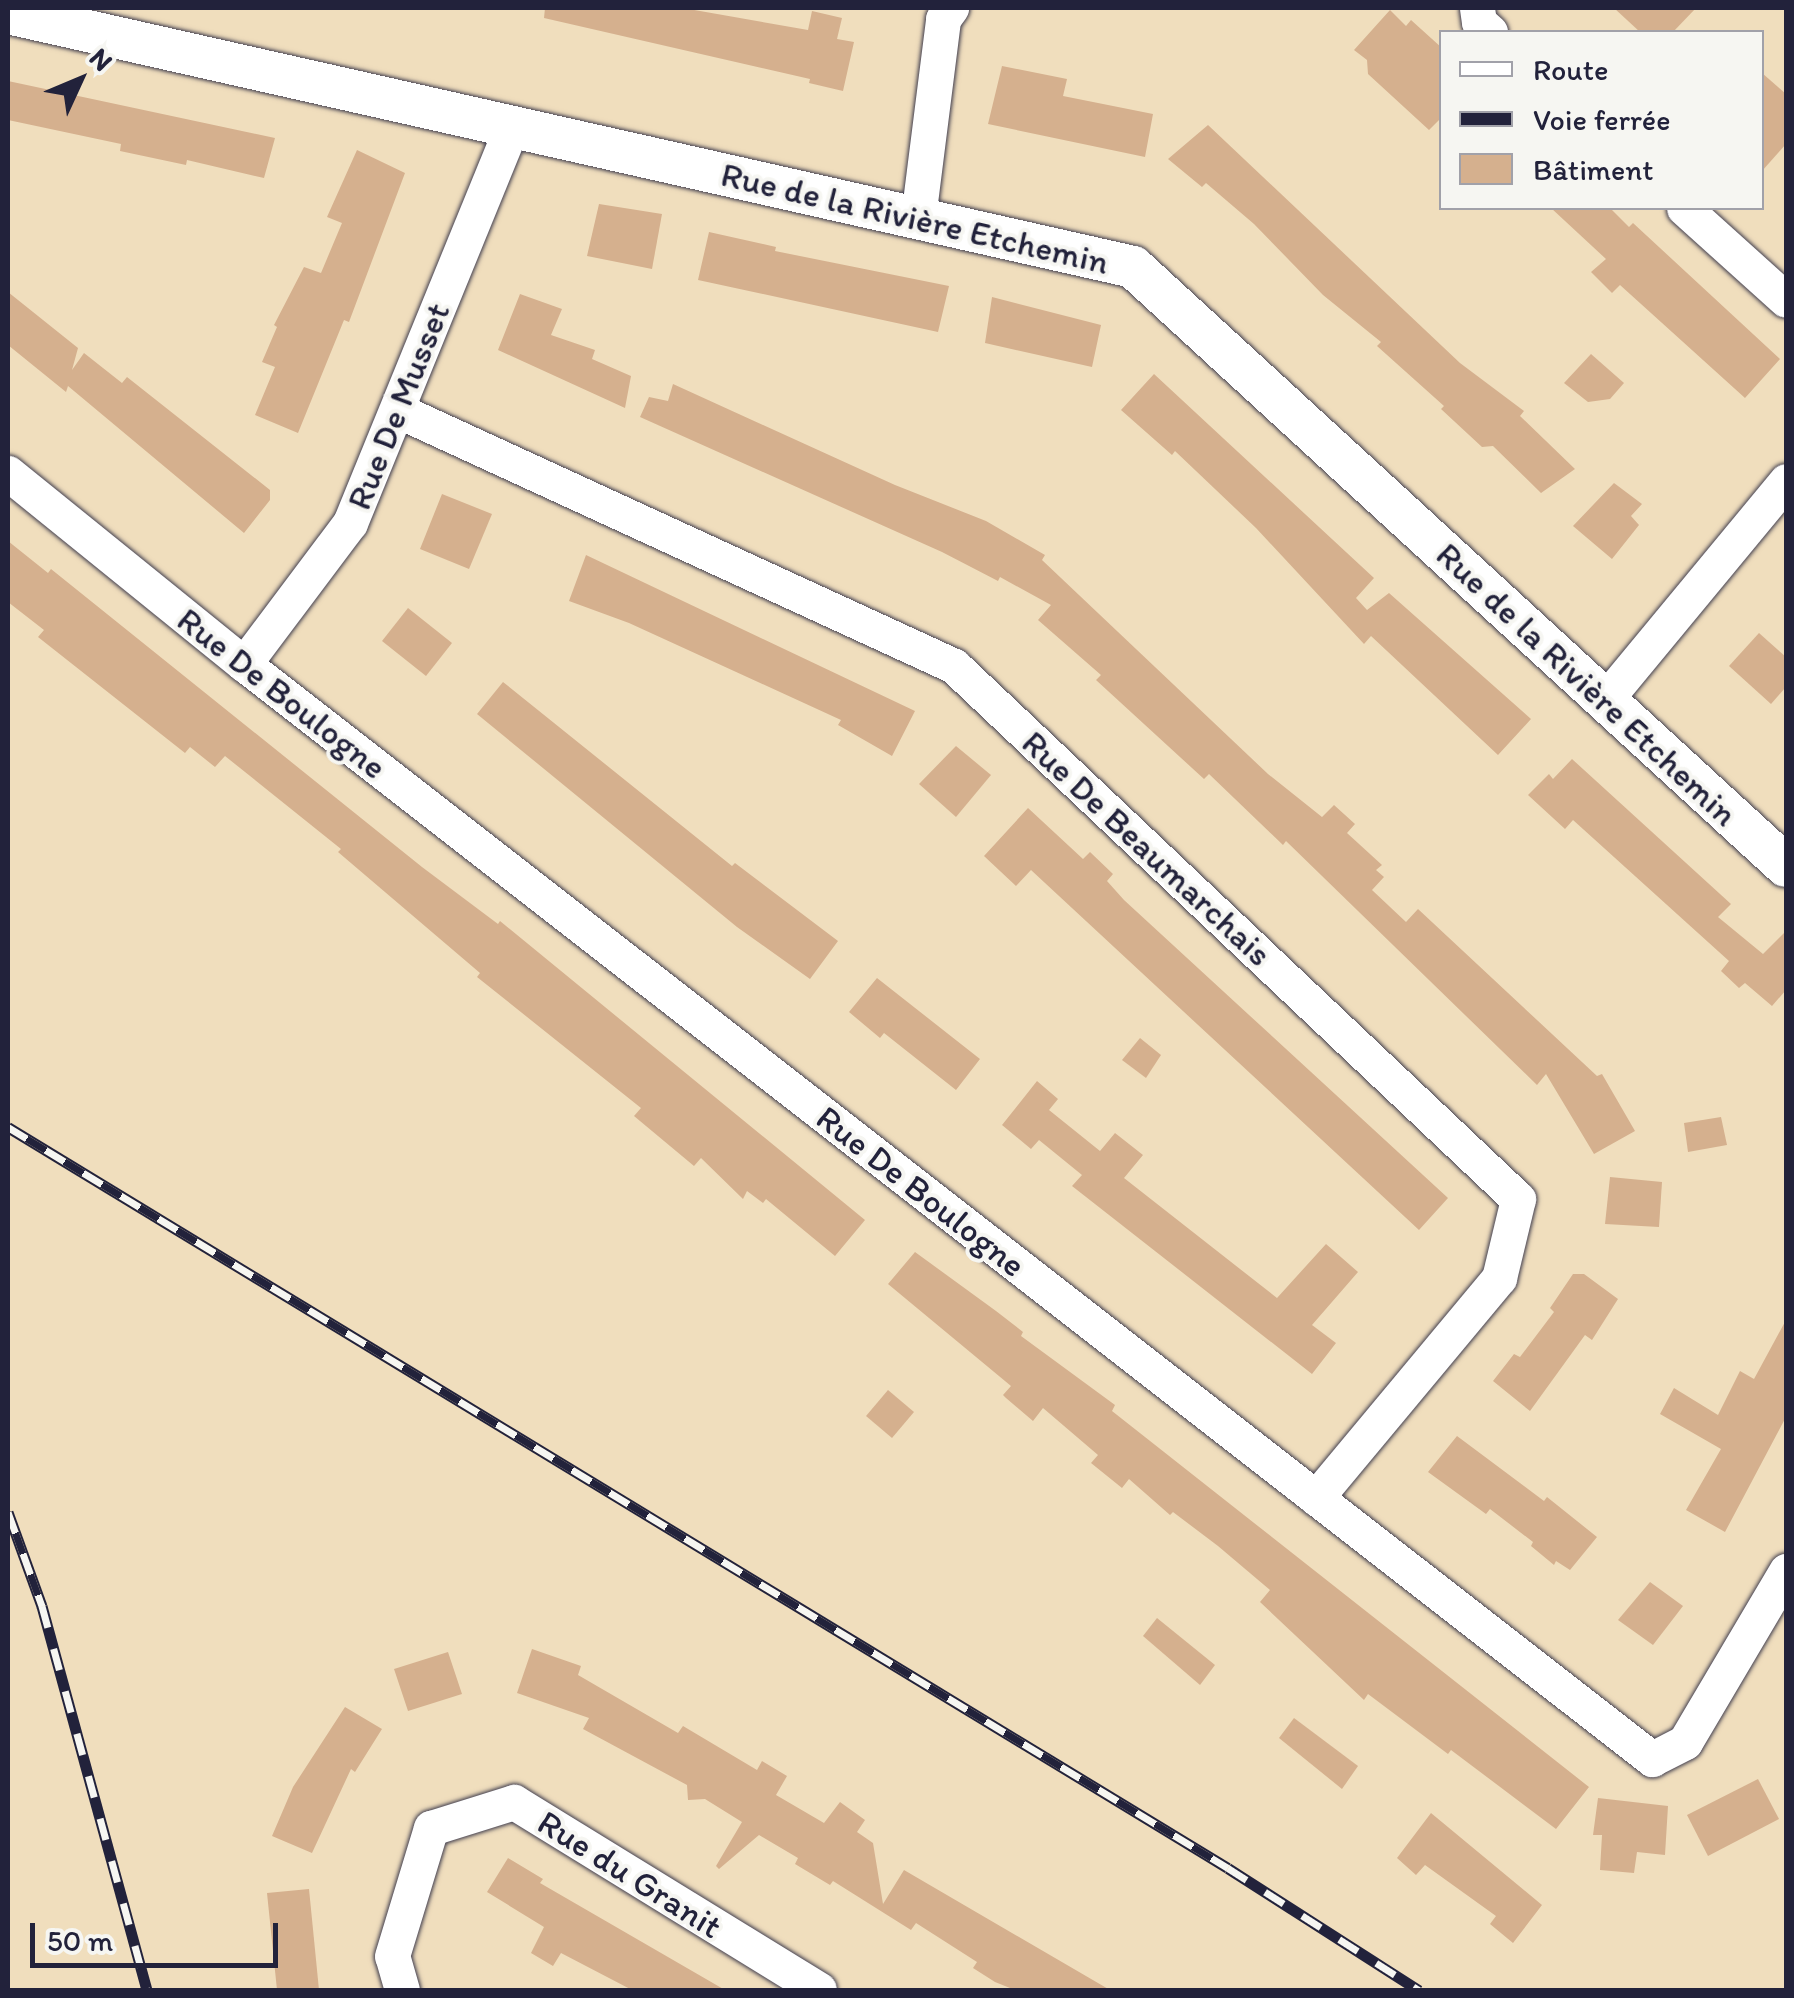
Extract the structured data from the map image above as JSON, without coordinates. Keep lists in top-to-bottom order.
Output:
{
  "streets": {
    "street": [
      "Rue de la Rivière Etchemin",
      "Rue De Musset",
      "Rue De Boulogne",
      "Rue De Beaumarchais",
      "Rue du Granit"
    ]
  },
  "crossings": [
    ["Rue de la Rivière Etchemin", "Rue De Musset"],
    ["Rue De Musset", "Rue De Boulogne"],
    ["Rue De Musset", "Rue De Beaumarchais"],
    ["Rue De Boulogne", "Rue De Beaumarchais"]
  ],
  "legend": ["Route", "Voie ferrée", "Bâtiment"],
  "scale_bar": "50 m",
  "north": "top right"
}
